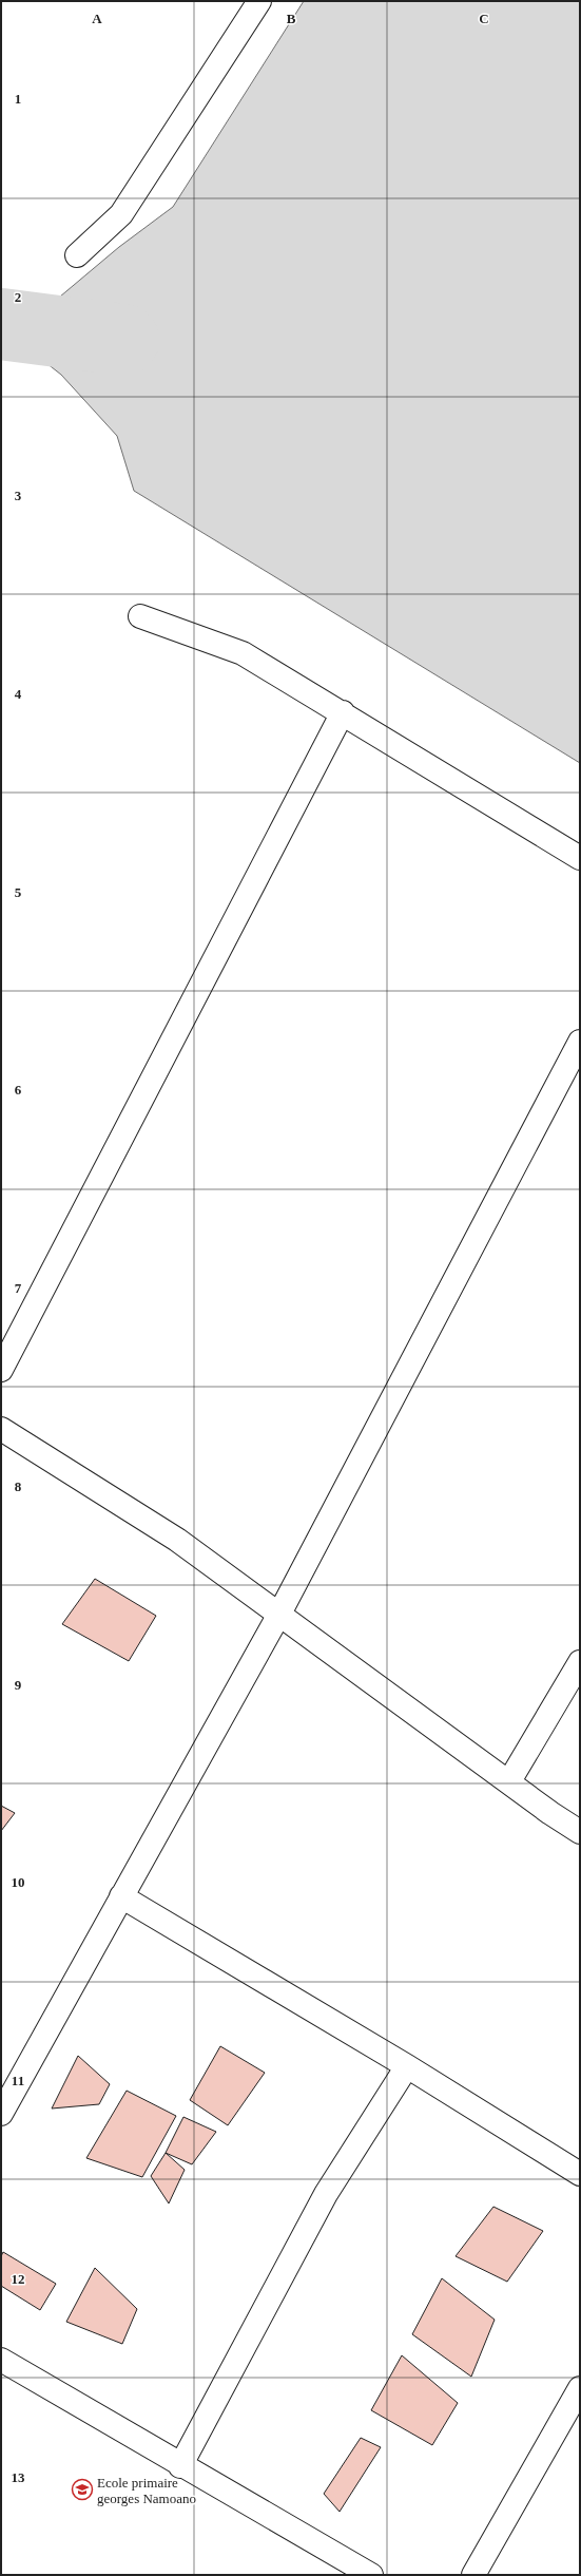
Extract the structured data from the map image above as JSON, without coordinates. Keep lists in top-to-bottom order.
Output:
{
  "places": {
    "school or university": ["Ecole primaire georges Namoano"]
  },
  "grid": {
    "columns": ["A", "B", "C"],
    "rows": [
      "1",
      "2",
      "3",
      "4",
      "5",
      "6",
      "7",
      "8",
      "9",
      "10",
      "11",
      "12",
      "13"
    ]
  }
}
